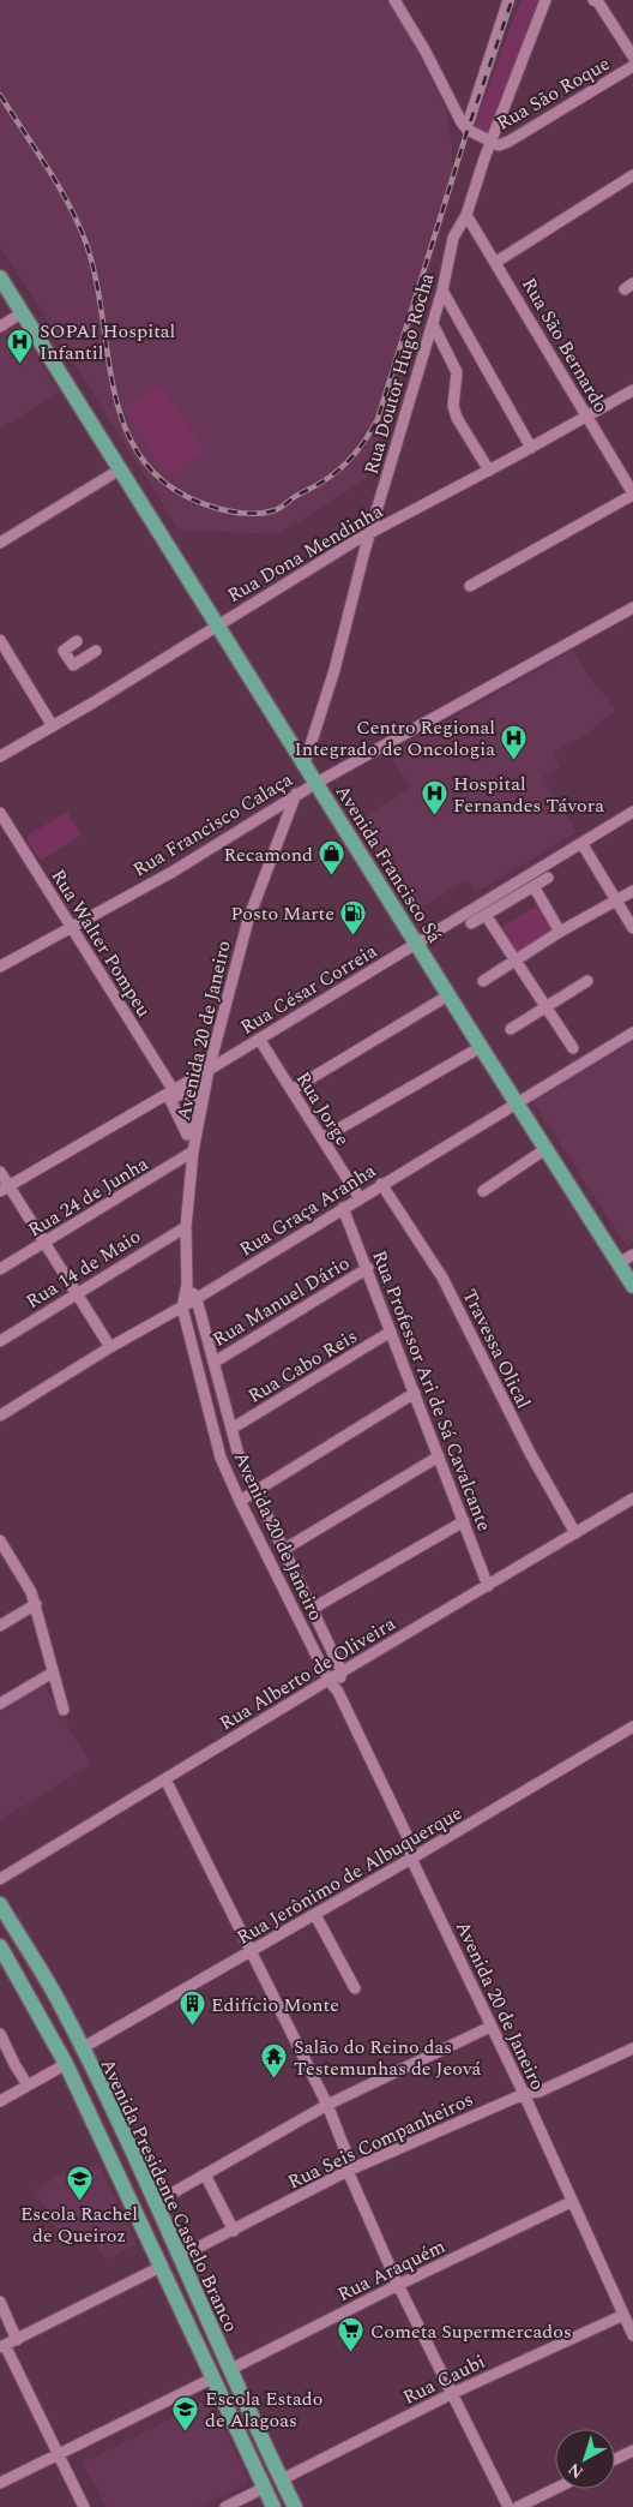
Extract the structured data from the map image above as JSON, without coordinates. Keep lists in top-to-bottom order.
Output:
{
  "streets": {
    "main road": ["Avenida Francisco Sá", "Avenida Presidente Castelo Branco"],
    "street": [
      "Rua São Roque",
      "Rua São Bernardo",
      "Rua Doutor Hugo Rocha",
      "Rua Dona Mendinha",
      "Rua Francisco Calaça",
      "Rua Walter Pompeu",
      "Rua César Correia",
      "Avenida 20 de Janeiro",
      "Rua Jorge",
      "Rua 24 de Junha",
      "Rua Graça Aranha",
      "Rua 14 de Maio",
      "Rua Manuel Dário",
      "Travessa Olical",
      "Rua Cabo Reis",
      "Rua Professor Ari de Sá Cavalcante",
      "Rua Alberto de Oliveira",
      "Rua Jerônimo de Albuquerque",
      "Rua Seis Companheiros",
      "Rua Araquém",
      "Rua Caubi"
    ]
  },
  "crossings": [
    ["Rua São Roque", "Rua Doutor Hugo Rocha"],
    ["Rua São Bernardo", "Rua Doutor Hugo Rocha"],
    ["Rua São Bernardo", "Rua Dona Mendinha"],
    ["Rua Doutor Hugo Rocha", "Rua Dona Mendinha"],
    ["Rua Doutor Hugo Rocha", "Avenida Francisco Sá"],
    ["Rua Dona Mendinha", "Avenida Francisco Sá"],
    ["Rua Francisco Calaça", "Avenida Francisco Sá"],
    ["Rua Francisco Calaça", "Rua Walter Pompeu"],
    ["Rua Francisco Calaça", "Avenida 20 de Janeiro"],
    ["Avenida Francisco Sá", "Rua César Correia"],
    ["Avenida Francisco Sá", "Rua Graça Aranha"],
    ["Rua Walter Pompeu", "Rua César Correia"],
    ["Rua César Correia", "Avenida 20 de Janeiro"],
    ["Rua César Correia", "Rua Jorge"],
    ["Avenida 20 de Janeiro", "Rua 24 de Junha"],
    ["Avenida 20 de Janeiro", "Rua Graça Aranha"],
    ["Avenida 20 de Janeiro", "Rua 14 de Maio"],
    ["Avenida 20 de Janeiro", "Rua Manuel Dário"],
    ["Avenida 20 de Janeiro", "Rua Cabo Reis"],
    ["Avenida 20 de Janeiro", "Rua Alberto de Oliveira"],
    ["Avenida 20 de Janeiro", "Rua Jerônimo de Albuquerque"],
    ["Avenida 20 de Janeiro", "Rua Seis Companheiros"],
    ["Avenida 20 de Janeiro", "Rua Araquém"],
    ["Avenida 20 de Janeiro", "Rua Caubi"],
    ["Rua Jorge", "Rua Graça Aranha"],
    ["Rua Graça Aranha", "Travessa Olical"],
    ["Rua Graça Aranha", "Rua Professor Ari de Sá Cavalcante"],
    ["Rua Manuel Dário", "Rua Professor Ari de Sá Cavalcante"],
    ["Travessa Olical", "Rua Alberto de Oliveira"],
    ["Rua Cabo Reis", "Rua Professor Ari de Sá Cavalcante"],
    ["Rua Professor Ari de Sá Cavalcante", "Rua Alberto de Oliveira"],
    ["Rua Jerônimo de Albuquerque", "Avenida Presidente Castelo Branco"],
    ["Rua Seis Companheiros", "Avenida Presidente Castelo Branco"],
    ["Avenida Presidente Castelo Branco", "Rua Araquém"],
    ["Avenida Presidente Castelo Branco", "Rua Caubi"]
  ],
  "places": {
    "hospital": ["SOPAI Hospital Infantil", "Centro Regional Integrado de Oncologia", "Hospital Fernandes Távora"],
    "shop": ["Recamond"],
    "fuel station": ["Posto Marte"],
    "building": ["Edifício Monte"],
    "temple": ["Salão do Reino das Testemunhas de Jeová"],
    "school or university": ["Escola Rachel de Queiroz", "Escola Estado de Alagoas"],
    "supermarket": ["Cometa Supermercados"]
  },
  "north": "bottom left"
}
